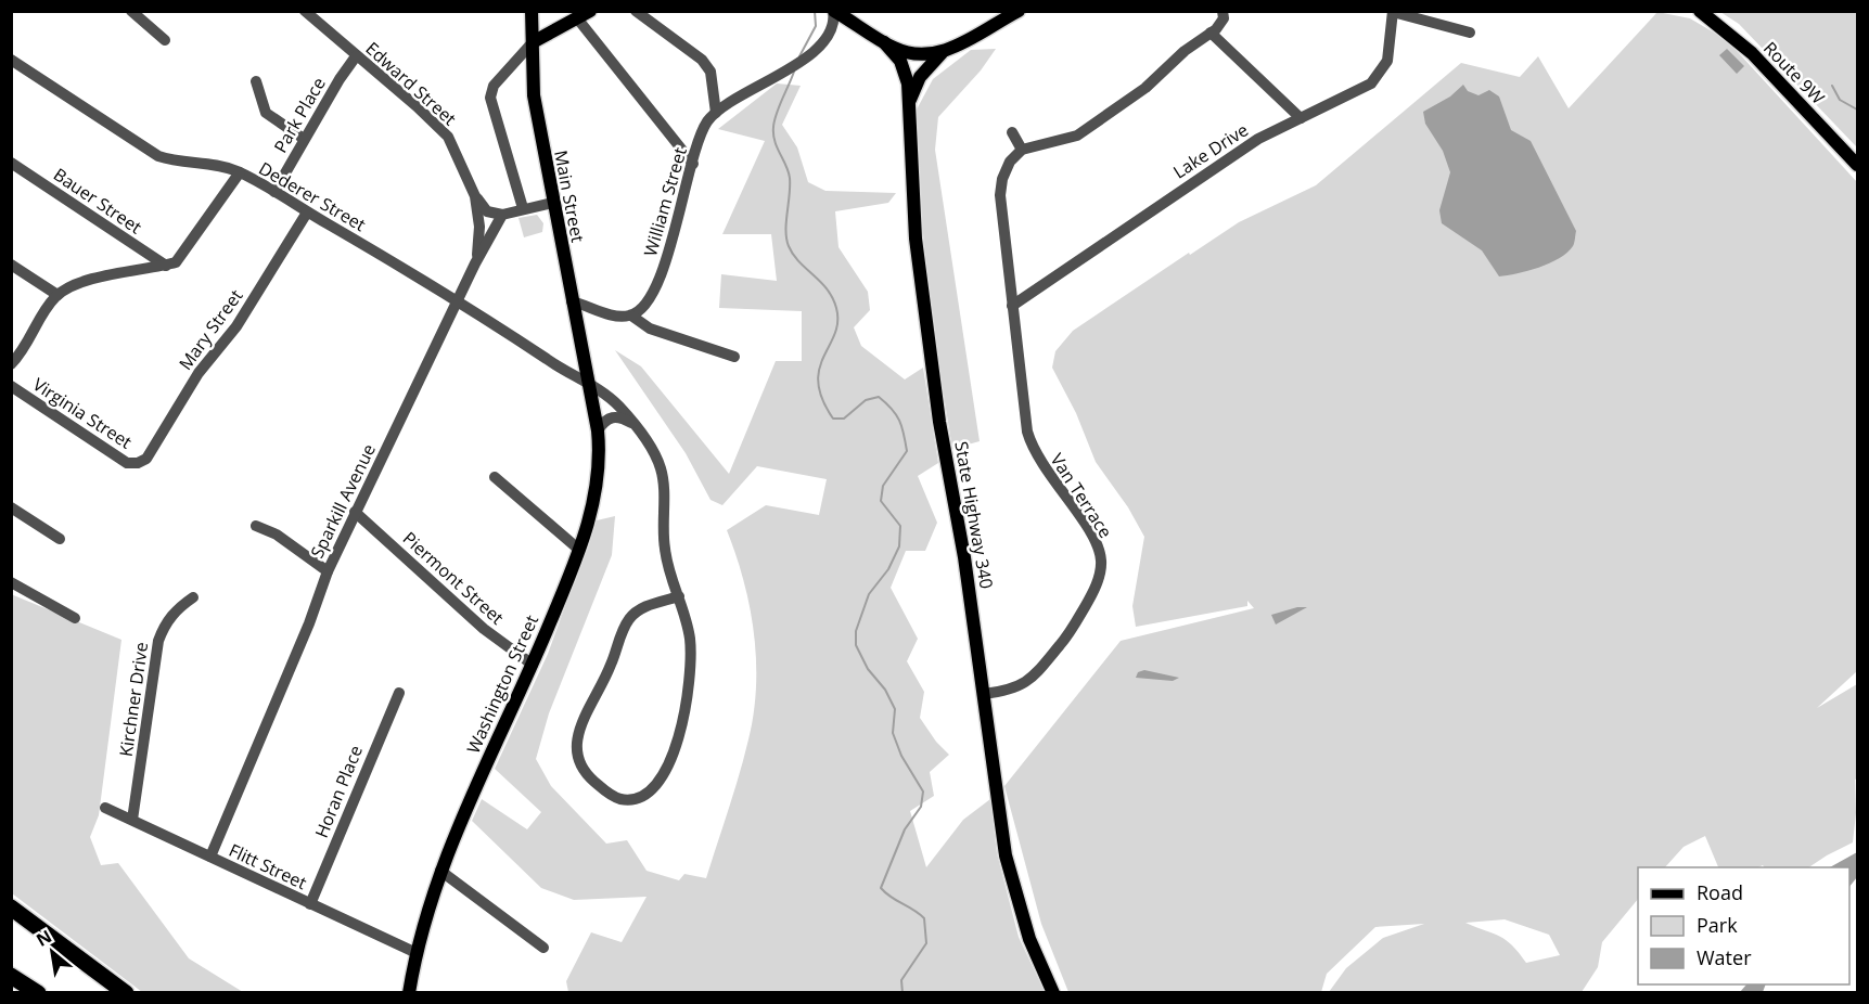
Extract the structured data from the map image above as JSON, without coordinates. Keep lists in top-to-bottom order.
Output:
{
  "streets": {
    "main road": [
      "Route 9W",
      "Main Street",
      "State Highway 340",
      "Washington Street"
    ],
    "street": [
      "Edward Street",
      "Park Place",
      "Lake Drive",
      "Dederer Street",
      "Bauer Street",
      "William Street",
      "Mary Street",
      "Virginia Street",
      "Van Terrace",
      "Sparkill Avenue",
      "Piermont Street",
      "Kirchner Drive",
      "Horan Place",
      "Flitt Street"
    ]
  },
  "crossings": [
    ["Edward Street", "Park Place"],
    ["Park Place", "Dederer Street"],
    ["Lake Drive", "Van Terrace"],
    ["Dederer Street", "Main Street"],
    ["Dederer Street", "Mary Street"],
    ["Dederer Street", "Sparkill Avenue"],
    ["Dederer Street", "Washington Street"],
    ["Main Street", "Washington Street"],
    ["Mary Street", "Virginia Street"],
    ["Van Terrace", "State Highway 340"],
    ["Sparkill Avenue", "Piermont Street"],
    ["Sparkill Avenue", "Flitt Street"],
    ["Piermont Street", "Washington Street"],
    ["Washington Street", "Flitt Street"],
    ["Kirchner Drive", "Flitt Street"],
    ["Horan Place", "Flitt Street"]
  ],
  "legend": ["Road", "Park", "Water"],
  "north": "top left"
}
